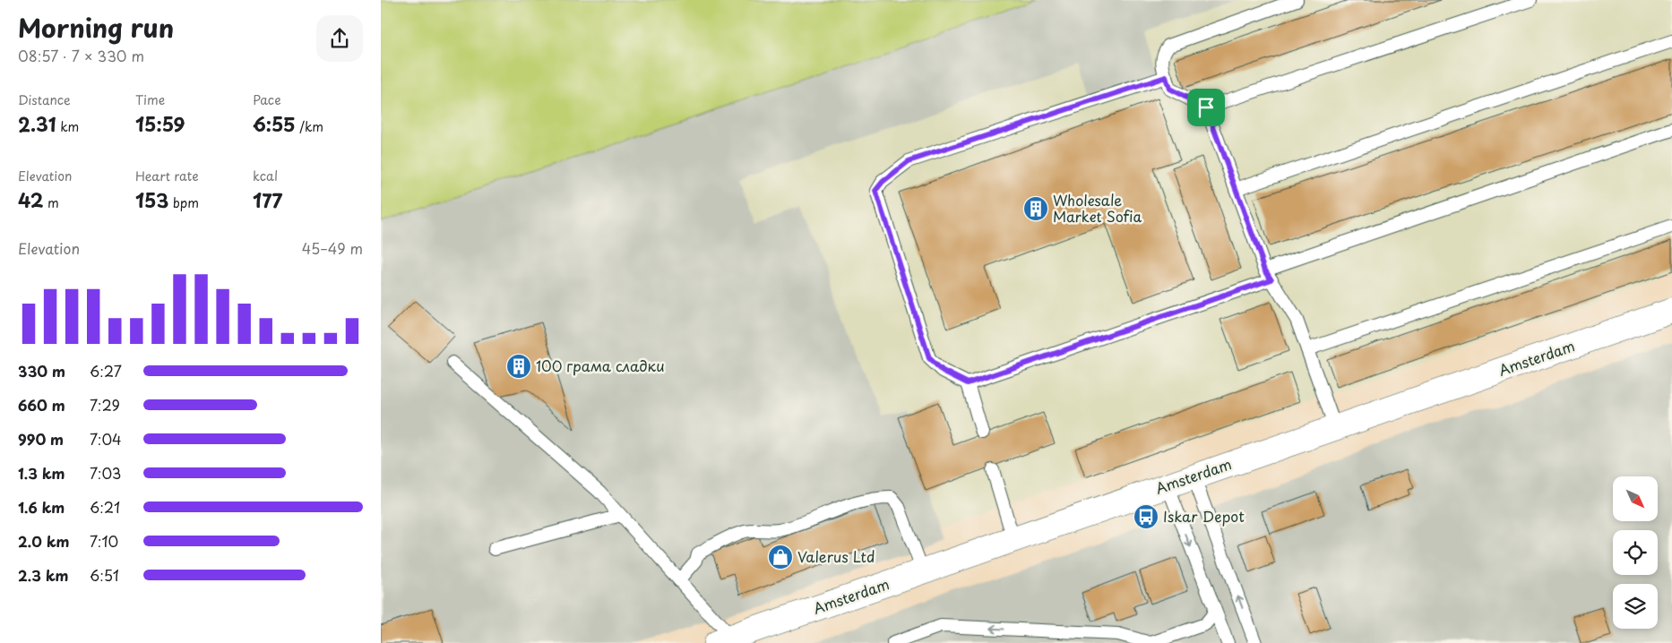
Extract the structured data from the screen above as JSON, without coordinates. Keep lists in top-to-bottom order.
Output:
{
  "streets": {
    "street": ["Amsterdam"]
  },
  "places": {
    "building": ["Wholesale Market Sofia", "100 грама сладки"],
    "bus stop": ["Iskar Depot"],
    "shop": ["Valerus Ltd"]
  },
  "north": "bottom right",
  "page": {
    "heading": ["Morning run", "08:57 · 7 × 330 m"],
    "stats": [
      ["Distance", "2.31 km"],
      ["Time", "15:59"],
      ["Pace", "6:55 /km"],
      ["Elevation", "42 m"],
      ["Heart rate", "153 bpm"],
      ["kcal", "177"]
    ],
    "chart": ["Elevation", "45–49 m"],
    "list": [
      {
        "name": "330 m",
        "note": "6:27"
      },
      {
        "name": "660 m",
        "note": "7:29"
      },
      {
        "name": "990 m",
        "note": "7:04"
      },
      {
        "name": "1.3 km",
        "note": "7:03"
      },
      {
        "name": "1.6 km",
        "note": "6:21"
      },
      {
        "name": "2.0 km",
        "note": "7:10"
      },
      {
        "name": "2.3 km",
        "note": "6:51"
      }
    ]
  }
}
